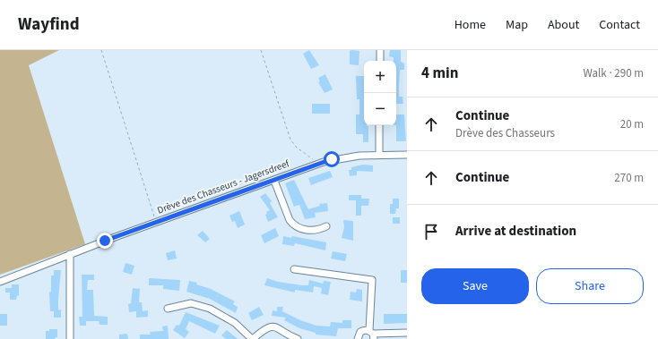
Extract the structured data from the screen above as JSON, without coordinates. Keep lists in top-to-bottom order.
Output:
{
  "streets": {
    "street": ["Drève des Chasseurs - Jagersdreef"]
  },
  "page": {
    "header": "Wayfind",
    "nav": [
      "Home",
      "Map",
      "About",
      "Contact"
    ],
    "heading": ["4 min", "Walk · 290 m"],
    "map_buttons": ["+", "−"],
    "list": [
      ["Continue", "Drève des Chasseurs", "20 m"],
      ["Continue", "270 m"],
      "Arrive at destination"
    ],
    "buttons": ["Save", "Share"]
  }
}
